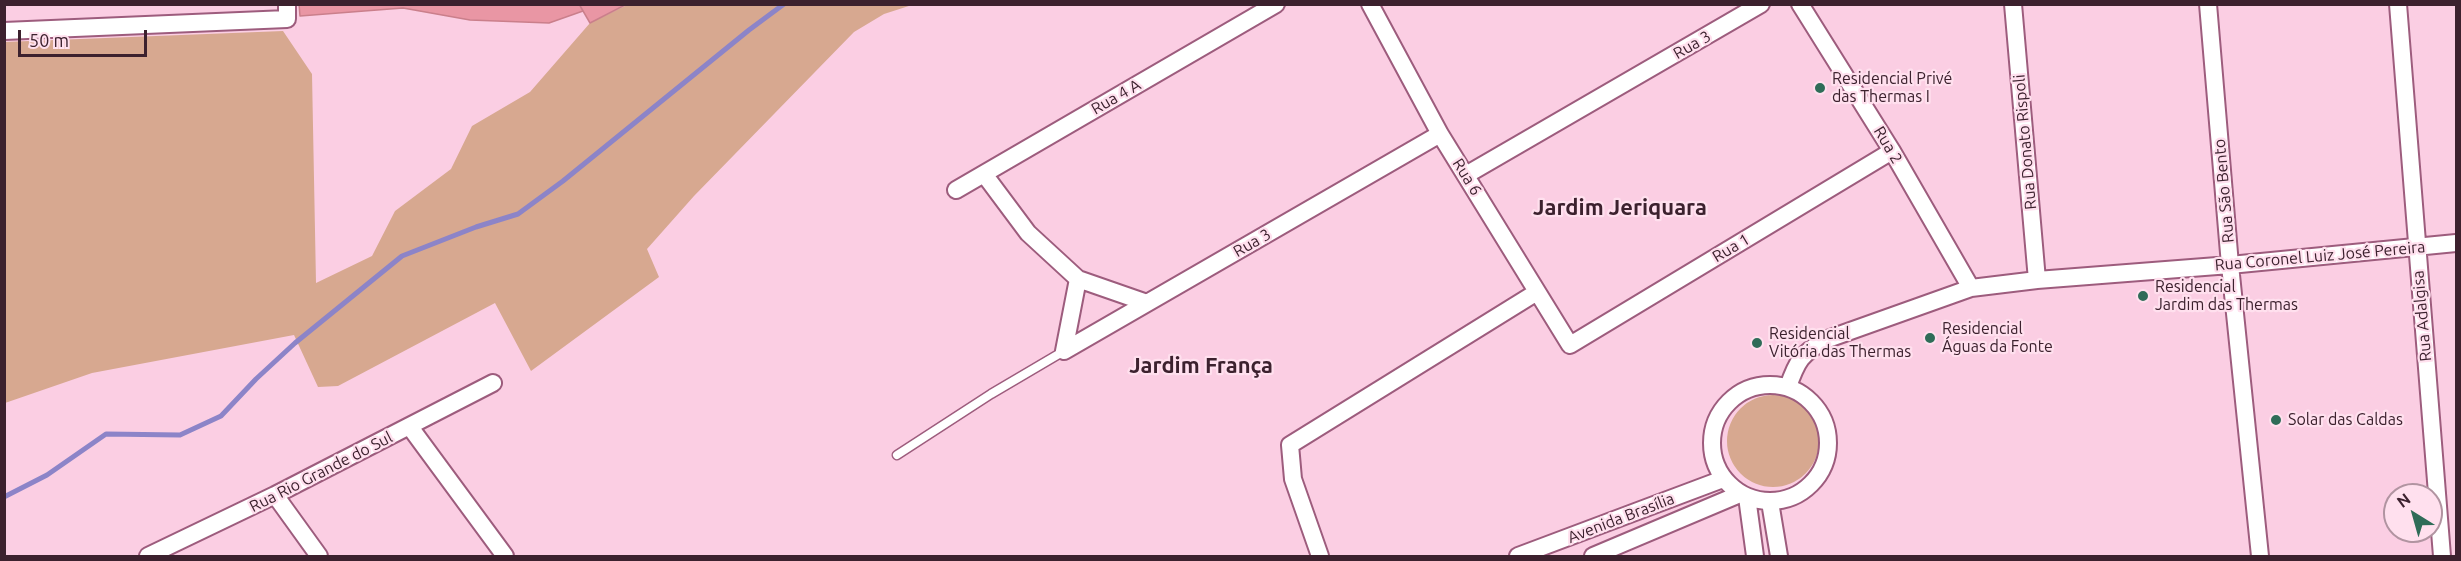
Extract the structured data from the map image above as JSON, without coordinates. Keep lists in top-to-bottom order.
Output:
{
  "streets": {
    "street": [
      "Rua 3",
      "Rua 4 A",
      "Rua Donato Rispoli",
      "Rua 2",
      "Rua 6",
      "Rua São Bento",
      "Rua 1",
      "Rua Coronel Luiz José Pereira",
      "Rua Adalgisa",
      "Rua Rio Grande do Sul",
      "Avenida Brasília"
    ]
  },
  "crossings": [
    ["Rua 3", "Rua 6"],
    ["Rua Donato Rispoli", "Rua Coronel Luiz José Pereira"],
    ["Rua 2", "Rua 1"],
    ["Rua 2", "Rua Coronel Luiz José Pereira"],
    ["Rua 6", "Rua 1"],
    ["Rua São Bento", "Rua Coronel Luiz José Pereira"],
    ["Rua Coronel Luiz José Pereira", "Rua Adalgisa"],
    ["Rua Coronel Luiz José Pereira", "Avenida Brasília"]
  ],
  "districts": ["Jardim Jeriquara", "Jardim França"],
  "places": [
    "Residencial Privé das Thermas I",
    "Residencial Jardim das Thermas",
    "Residencial Águas da Fonte",
    "Residencial Vitória das Thermas",
    "Solar das Caldas"
  ],
  "scale_bar": "50 m",
  "north": "top left"
}
